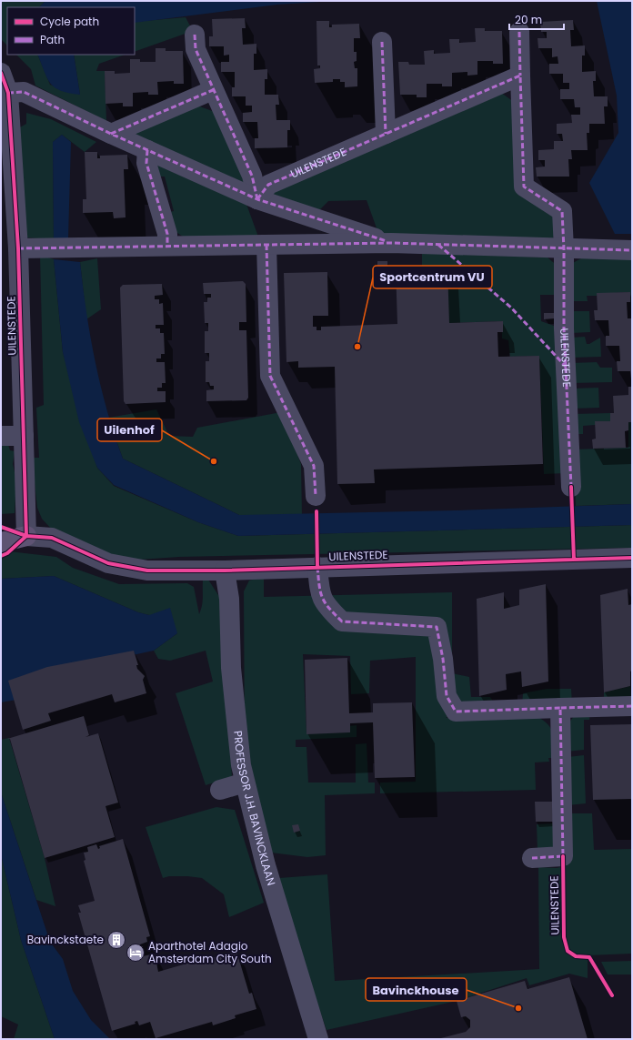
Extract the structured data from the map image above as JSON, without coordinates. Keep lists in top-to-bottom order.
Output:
{
  "streets": {
    "street": ["UILENSTEDE", "PROFESSOR J.H. BAVINCKLAAN"]
  },
  "crossings": [
    ["UILENSTEDE", "PROFESSOR J.H. BAVINCKLAAN"]
  ],
  "places": {
    "other": ["Sportcentrum VU", "Uilenhof", "Bavinckhouse"],
    "building": ["Bavinckstaete"],
    "hotel": ["Aparthotel Adagio Amsterdam City South"]
  },
  "legend": ["Cycle path", "Path"],
  "scale_bar": "20 m"
}
